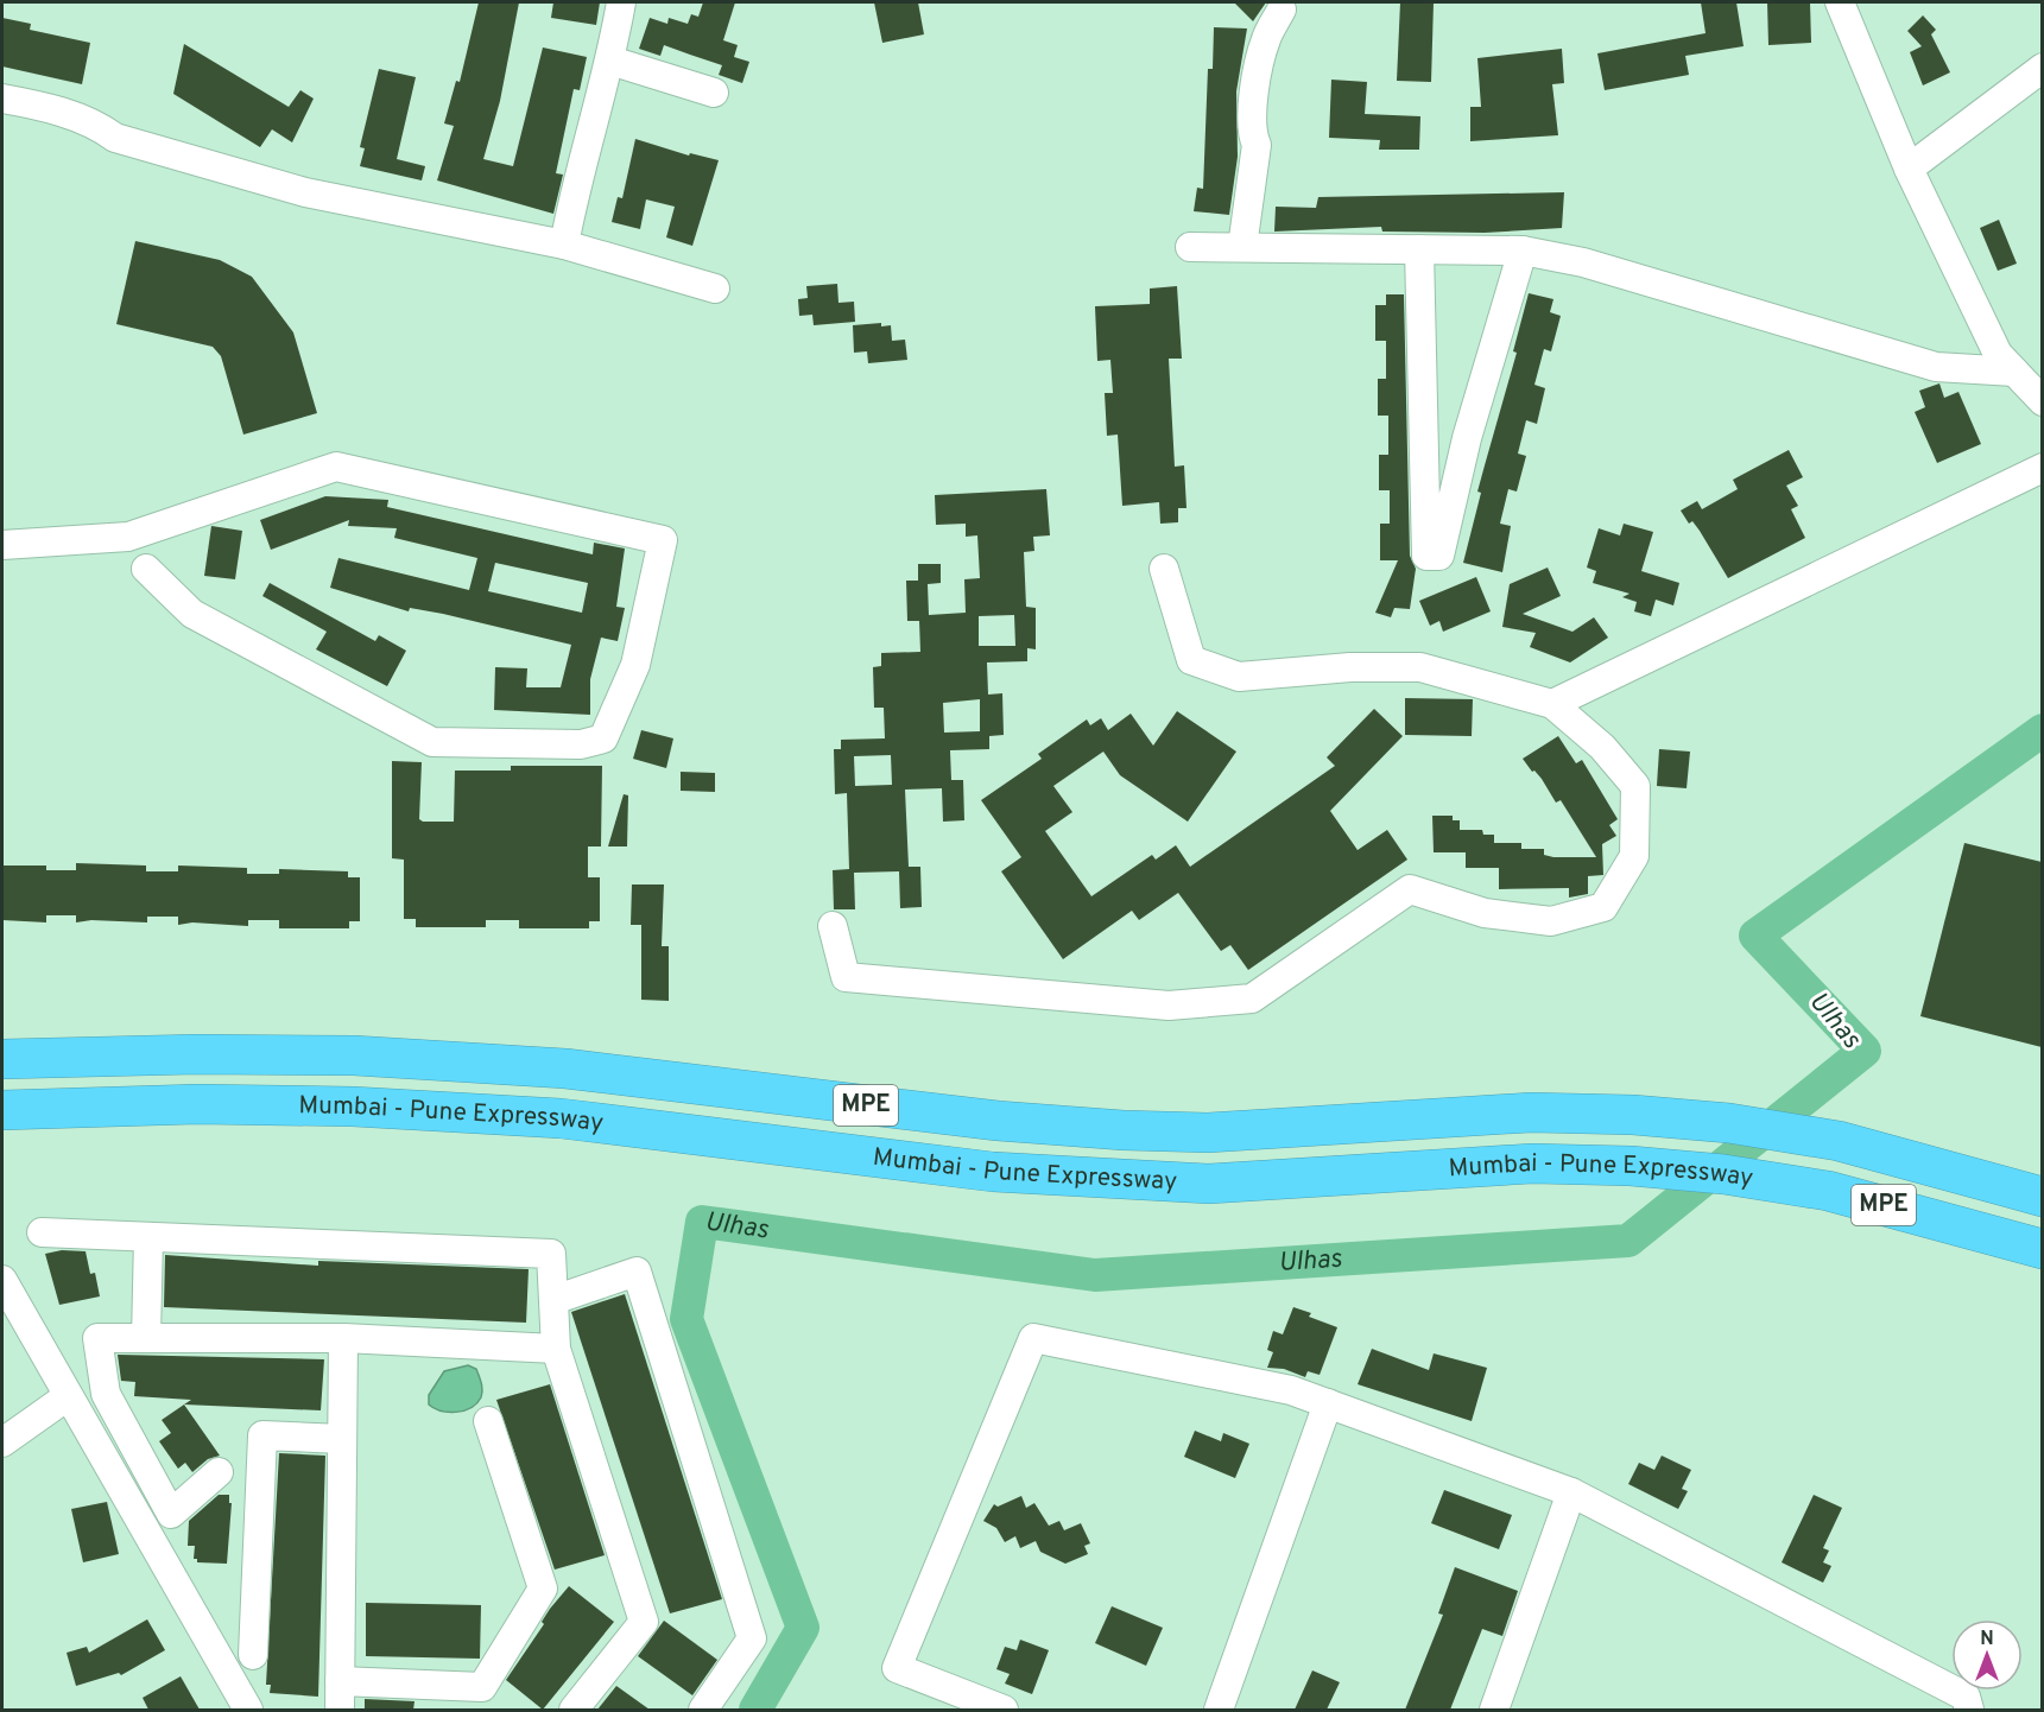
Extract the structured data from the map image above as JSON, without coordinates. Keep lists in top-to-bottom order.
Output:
{
  "streets": {
    "highway": ["MPE", "Mumbai - Pune Expressway"]
  },
  "water": ["Ulhas"],
  "north": "top"
}
